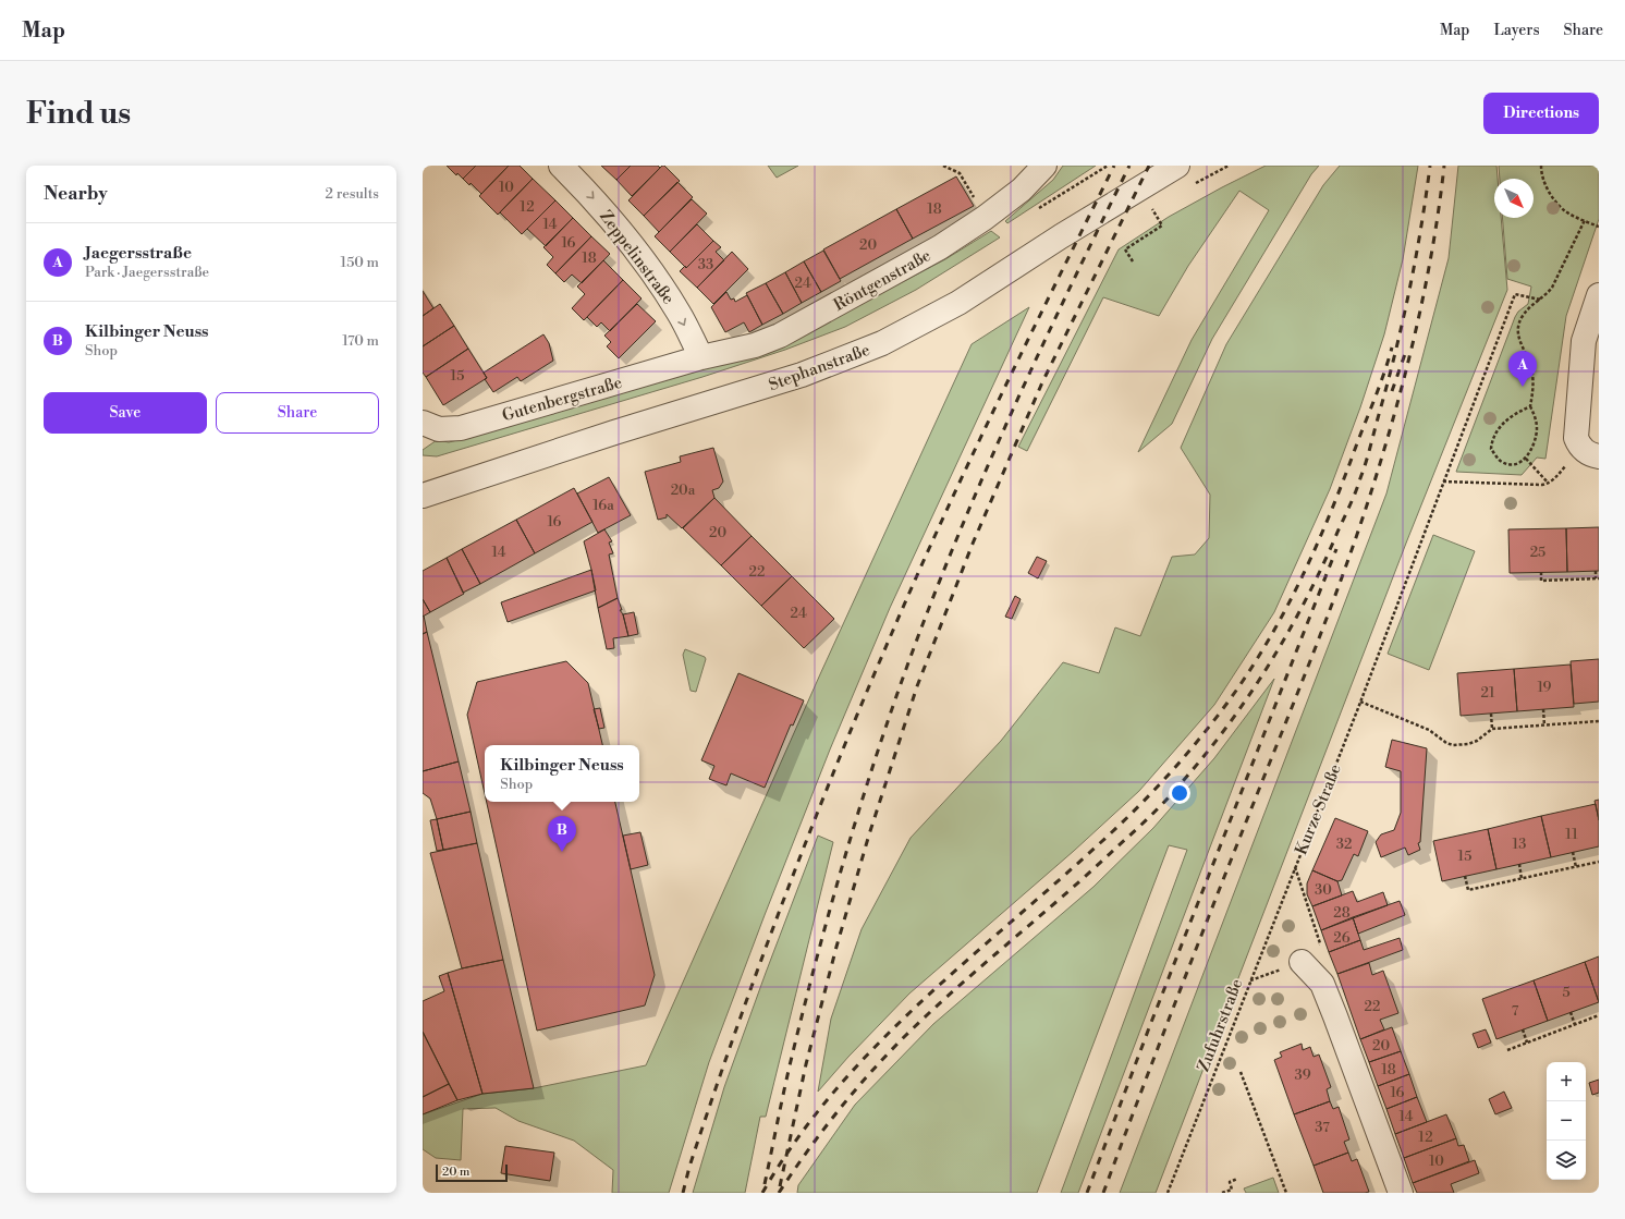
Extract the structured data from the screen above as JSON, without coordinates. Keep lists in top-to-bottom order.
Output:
{
  "streets": {
    "street": [
      "Zeppelinstraße",
      "Röntgenstraße",
      "Stephanstraße",
      "Gutenbergstraße"
    ],
    "path": ["Kurze Straße", "Zufuhrstraße"]
  },
  "crossings": [
    ["Zeppelinstraße", "Röntgenstraße"],
    ["Zeppelinstraße", "Gutenbergstraße"],
    ["Röntgenstraße", "Gutenbergstraße"],
    ["Kurze Straße", "Zufuhrstraße"]
  ],
  "one_way": ["Zeppelinstraße"],
  "house_numbers": [
    "10",
    "12",
    "18",
    "14",
    "16",
    "20",
    "18",
    "33",
    "24",
    "15",
    "20a",
    "16a",
    "16",
    "20",
    "14",
    "25",
    "22",
    "24",
    "19",
    "21",
    "11",
    "32",
    "13",
    "15",
    "30",
    "28",
    "26",
    "5",
    "22",
    "7",
    "20",
    "18",
    "39",
    "16",
    "14",
    "37",
    "12",
    "10"
  ],
  "scale_bar": "20 m",
  "north": "bottom right",
  "page": {
    "header": "Map",
    "nav": ["Map", "Layers", "Share"],
    "buttons": [
      "Directions",
      ["Save", "Share"]
    ],
    "title": "Find us",
    "heading": ["Nearby", "2 results"],
    "list": [
      {
        "mark": "A",
        "name": "Jaegersstraße",
        "note": "Park · Jaegersstraße",
        "value": "150 m"
      },
      {
        "mark": "B",
        "name": "Kilbinger Neuss",
        "note": "Shop",
        "value": "170 m"
      }
    ],
    "pins": ["A", "B"],
    "popup": ["Kilbinger Neuss", "Shop"],
    "map_buttons": ["+", "−"],
    "scale": "20 m"
  }
}
